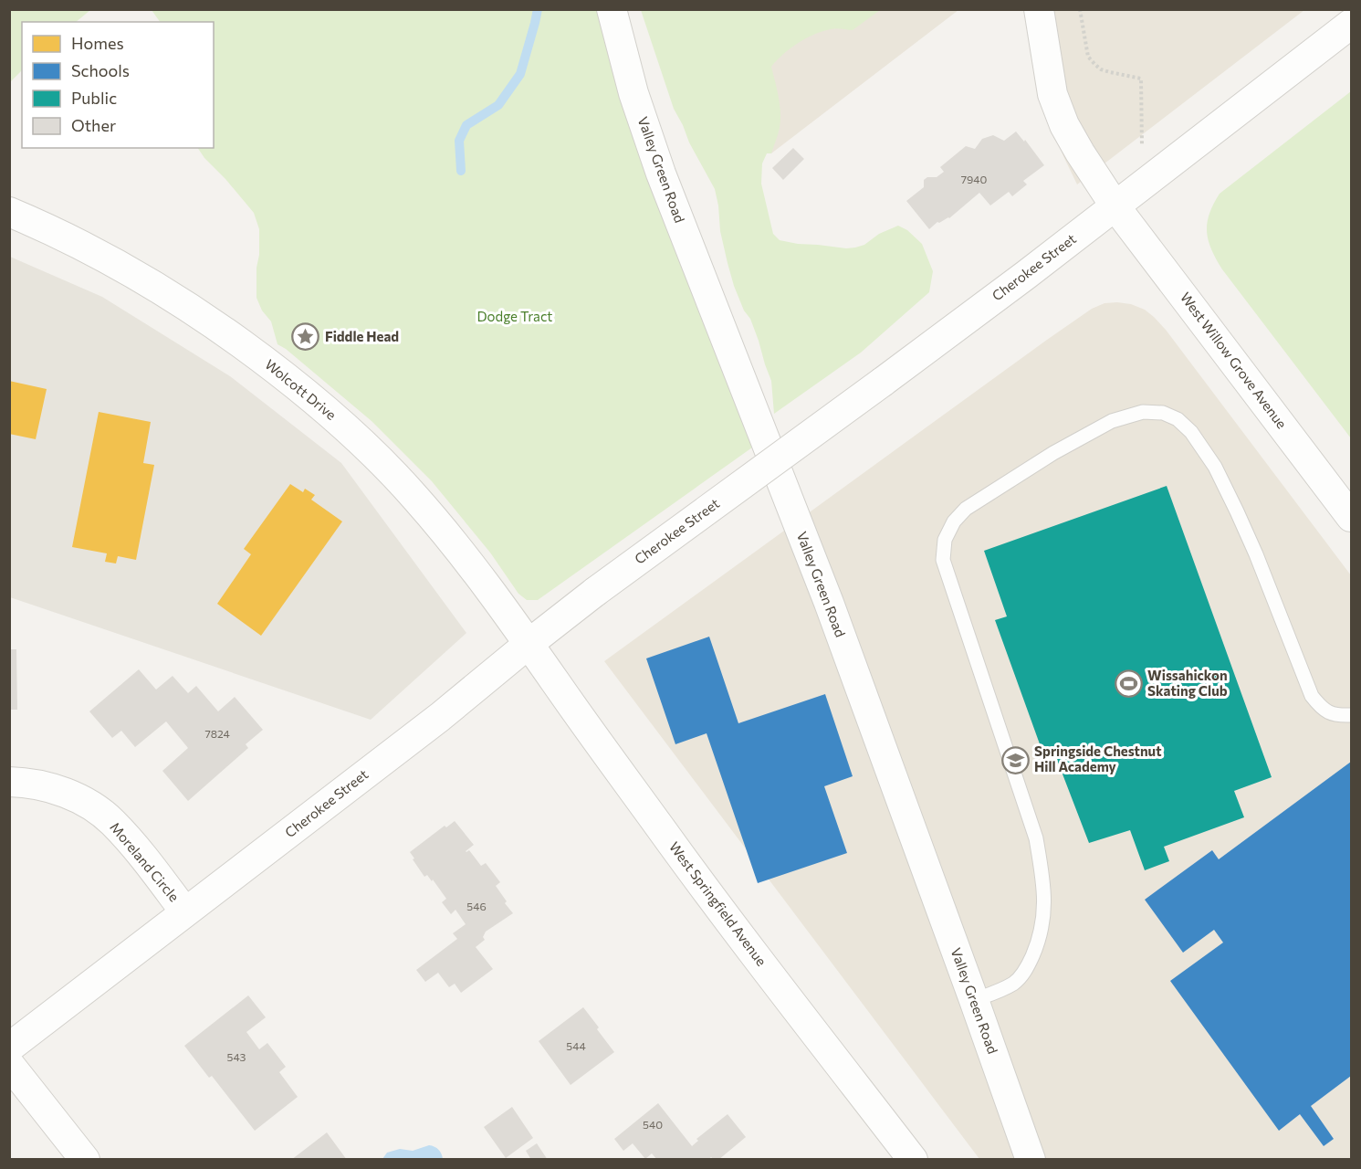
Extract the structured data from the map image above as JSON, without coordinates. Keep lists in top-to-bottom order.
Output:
{
  "streets": {
    "street": [
      "Valley Green Road",
      "Cherokee Street",
      "West Willow Grove Avenue",
      "Wolcott Drive",
      "Moreland Circle",
      "West Springfield Avenue"
    ]
  },
  "crossings": [
    ["Cherokee Street", "West Willow Grove Avenue"],
    ["Cherokee Street", "Wolcott Drive"],
    ["Cherokee Street", "Moreland Circle"],
    ["Cherokee Street", "West Springfield Avenue"],
    ["Wolcott Drive", "West Springfield Avenue"]
  ],
  "parks": ["Dodge Tract"],
  "places": {
    "place": ["Fiddle Head"],
    "sports": ["Wissahickon Skating Club"],
    "school or university": ["Springside Chestnut Hill Academy"]
  },
  "house_numbers": [
    "7940",
    "7824",
    "546",
    "544",
    "543",
    "540"
  ],
  "legend": [
    "Homes",
    "Schools",
    "Public",
    "Other"
  ]
}
